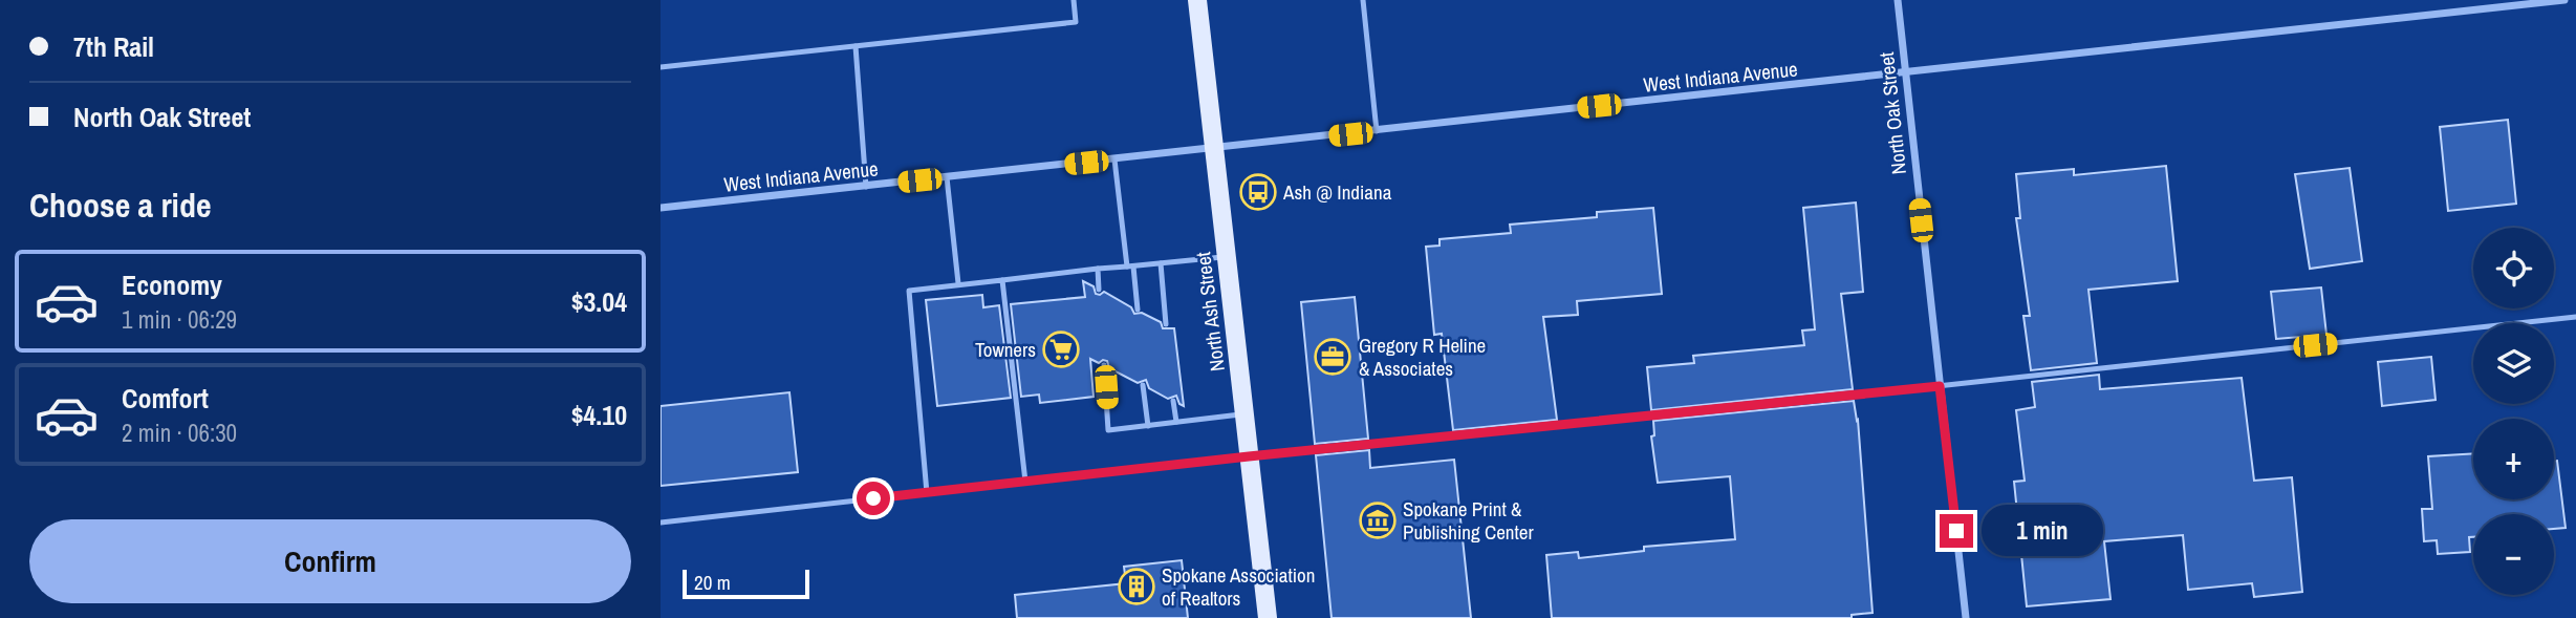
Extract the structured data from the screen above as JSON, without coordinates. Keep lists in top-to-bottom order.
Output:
{
  "streets": {
    "main road": ["North Ash Street"],
    "street": ["West Indiana Avenue", "North Oak Street"]
  },
  "crossings": [
    ["West Indiana Avenue", "North Oak Street"],
    ["West Indiana Avenue", "North Ash Street"]
  ],
  "places": {
    "bus stop": ["Ash @ Indiana"],
    "supermarket": ["Towners"],
    "office": ["Gregory R Heline & Associates"],
    "museum": ["Spokane Print & Publishing Center"],
    "building": ["Spokane Association of Realtors"]
  },
  "scale_bar": "20 m",
  "page": {
    "banner": ["7th Rail", "North Oak Street"],
    "heading": "Choose a ride",
    "map_buttons": ["+", "−"],
    "list": [
      {
        "name": "Economy",
        "note": "1 min · 06:29",
        "value": "$3.04"
      },
      {
        "name": "Comfort",
        "note": "2 min · 06:30",
        "value": "$4.10"
      }
    ],
    "buttons": "Confirm",
    "bubble": "1 min",
    "scale": "20 m"
  }
}
